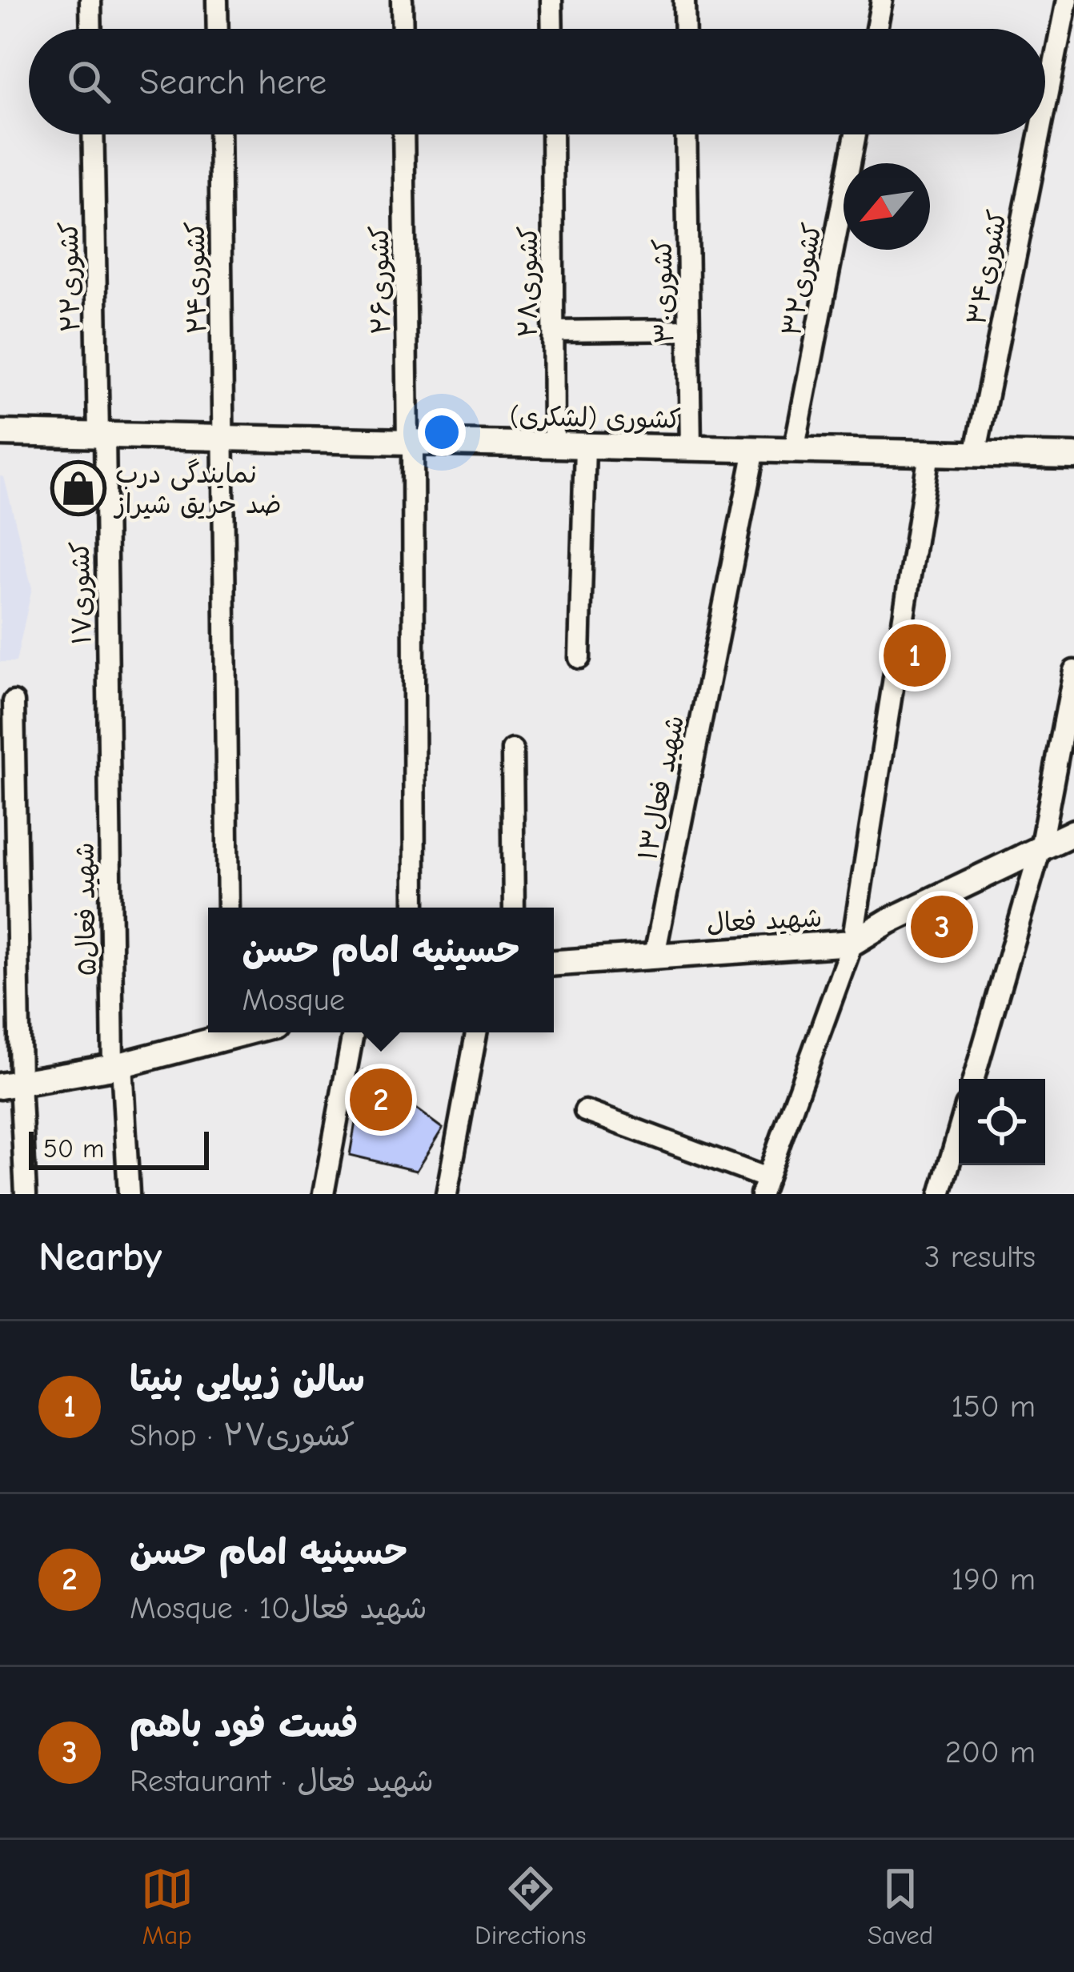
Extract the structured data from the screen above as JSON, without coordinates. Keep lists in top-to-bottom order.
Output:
{
  "streets": {
    "street": [
      "کشوری۳۴",
      "کشوری۲۲",
      "کشوری۲۴",
      "کشوری۳۲",
      "کشوری۲۶",
      "کشوری۲۸",
      "کشوری۳۰",
      "کشوری (لشکری)",
      "۱۷کشوری",
      "شهید فعال۱۳",
      "شهید فعال۵",
      "شهید فعال"
    ]
  },
  "crossings": [
    ["کشوری۳۴", "کشوری (لشکری)"],
    ["کشوری۲۲", "کشوری (لشکری)"],
    ["کشوری۲۲", "۱۷کشوری"],
    ["کشوری۲۴", "کشوری (لشکری)"],
    ["کشوری۳۲", "کشوری (لشکری)"],
    ["کشوری۲۶", "کشوری (لشکری)"],
    ["کشوری۲۸", "کشوری (لشکری)"],
    ["کشوری۳۰", "کشوری (لشکری)"],
    ["کشوری (لشکری)", "۱۷کشوری"],
    ["کشوری (لشکری)", "شهید فعال۱۳"],
    ["۱۷کشوری", "شهید فعال۵"],
    ["شهید فعال۱۳", "شهید فعال"]
  ],
  "places": {
    "shop": ["نمایندگی درب ضد حریق شیراز"]
  },
  "scale_bar": "50 m",
  "north": "bottom left",
  "page": {
    "search": "Search here",
    "pins": ["1", "3", "2"],
    "popup": ["حسینیه امام حسن", "Mosque"],
    "scale": "50 m",
    "heading": ["Nearby", "3 results"],
    "list": [
      {
        "mark": "1",
        "name": "سالن زیبایی بنیتا",
        "note": "Shop · کشوری۲۷",
        "value": "150 m"
      },
      {
        "mark": "2",
        "name": "حسینیه امام حسن",
        "note": "Mosque · 10شهید فعال",
        "value": "190 m"
      },
      {
        "mark": "3",
        "name": "فست فود باهم",
        "note": "Restaurant · شهید فعال",
        "value": "200 m"
      }
    ],
    "nav": ["Map", "Directions", "Saved"]
  }
}
